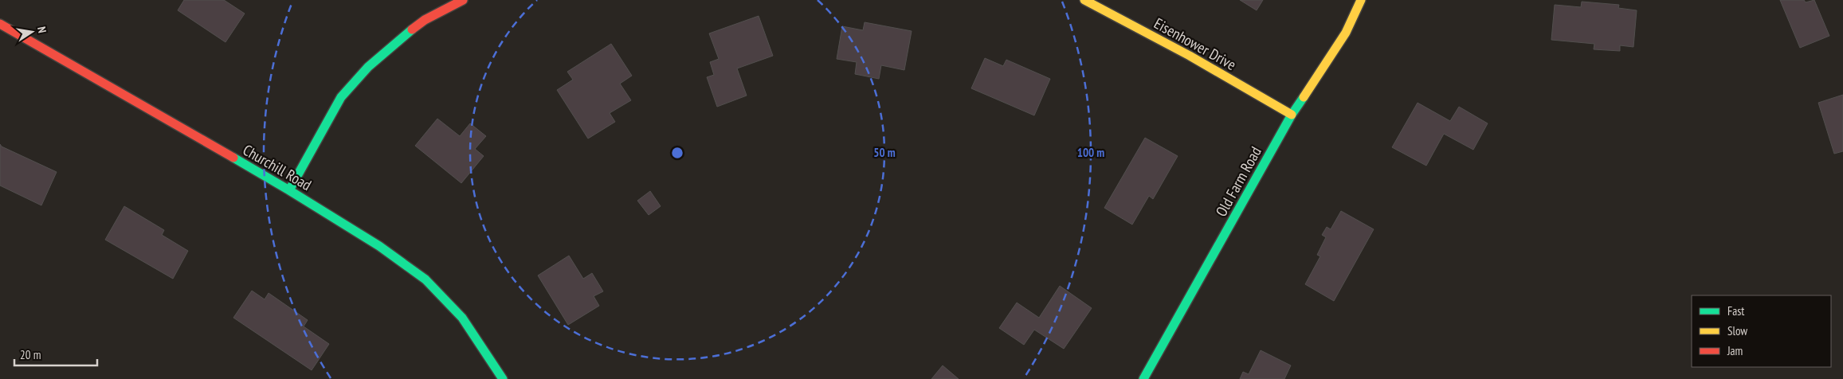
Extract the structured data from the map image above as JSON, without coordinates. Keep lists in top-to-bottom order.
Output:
{
  "streets": {
    "street": ["Eisenhower Drive", "Churchill Road", "Old Farm Road"]
  },
  "crossings": [
    ["Eisenhower Drive", "Old Farm Road"]
  ],
  "legend": ["Fast", "Slow", "Jam"],
  "scale_bar": "20 m",
  "north": "right",
  "rings": ["50 m", "100 m"]
}
